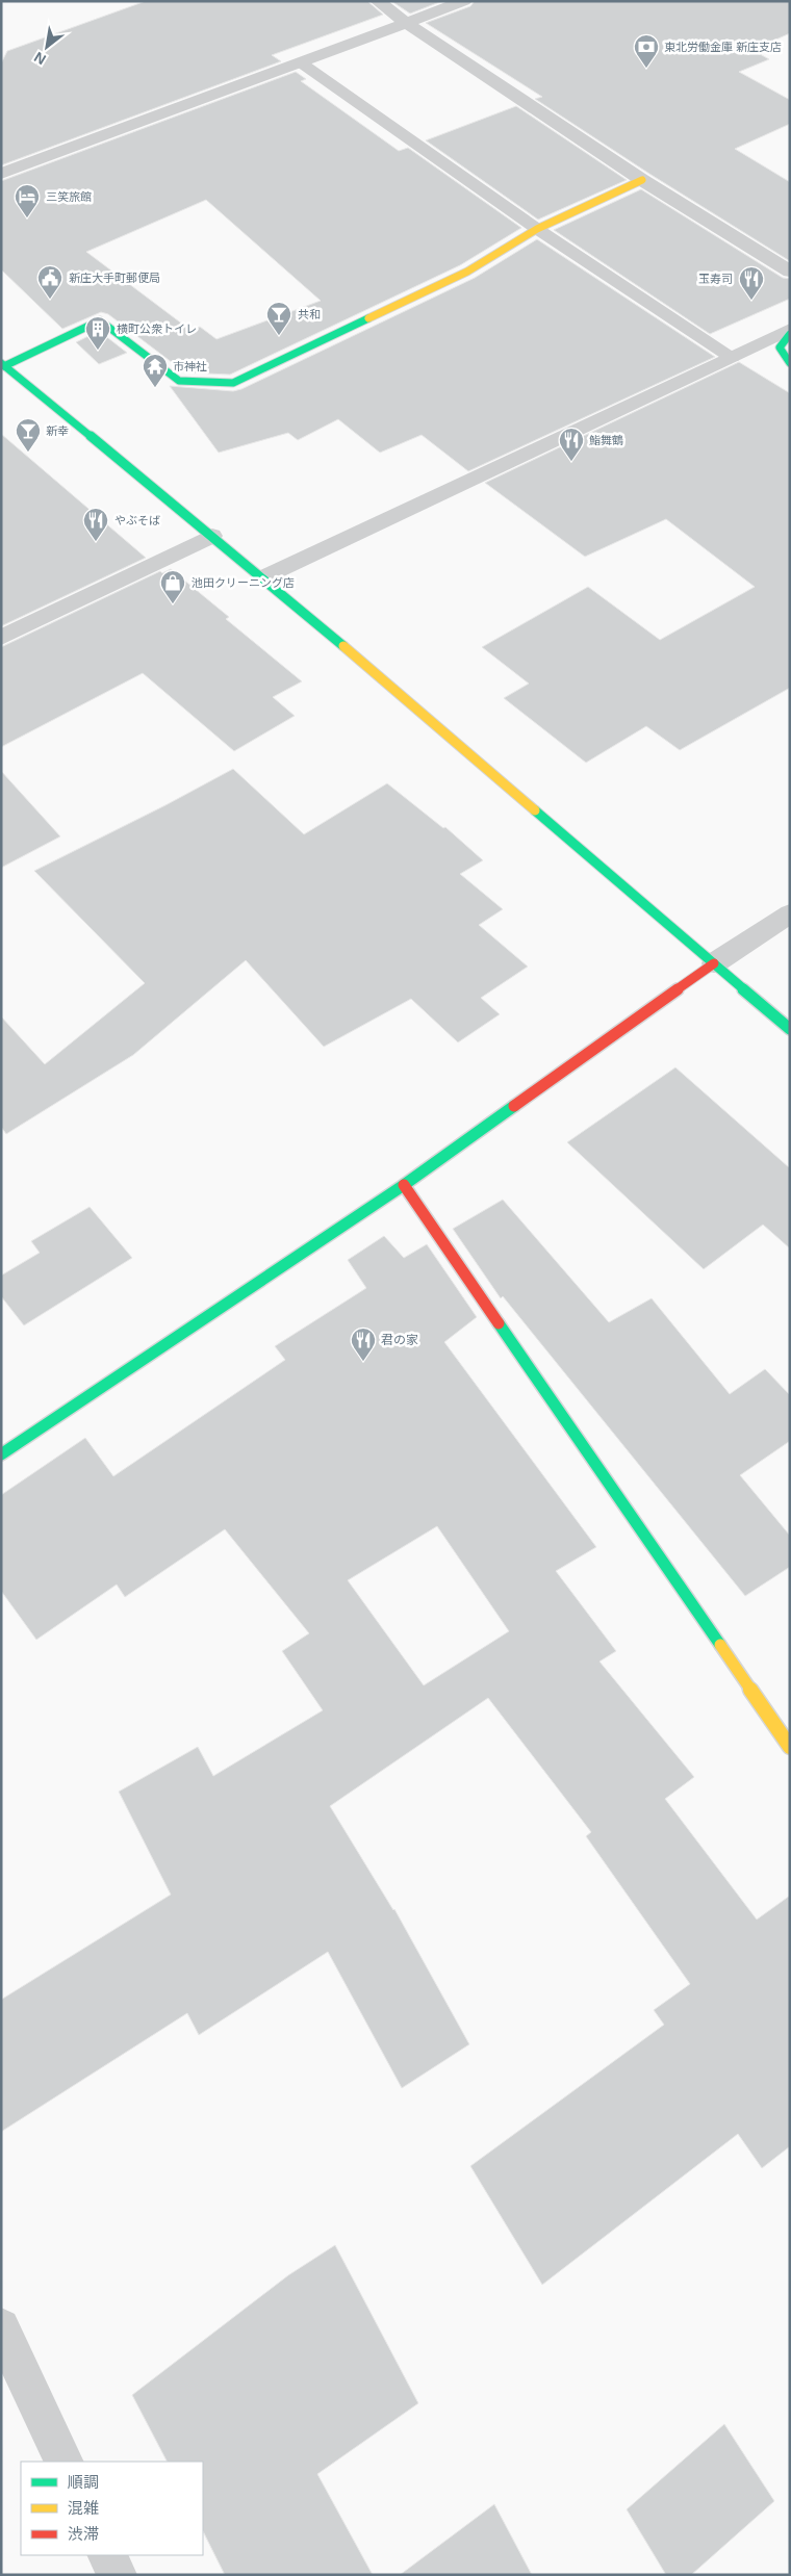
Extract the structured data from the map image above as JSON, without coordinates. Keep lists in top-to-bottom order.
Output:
{
  "places": {
    "bank": ["東北労働金庫 新庄支店"],
    "hotel": ["三笑旅館"],
    "public building": ["新庄大手町郵便局"],
    "restaurant": [
      "玉寿司",
      "鮨舞鶴",
      "やぶそば",
      "君の家"
    ],
    "bar": ["共和", "新幸"],
    "building": ["横町公衆トイレ"],
    "temple": ["市神社"],
    "shop": ["池田クリーニング店"]
  },
  "legend": ["順調", "混雑", "渋滞"],
  "north": "bottom left"
}
